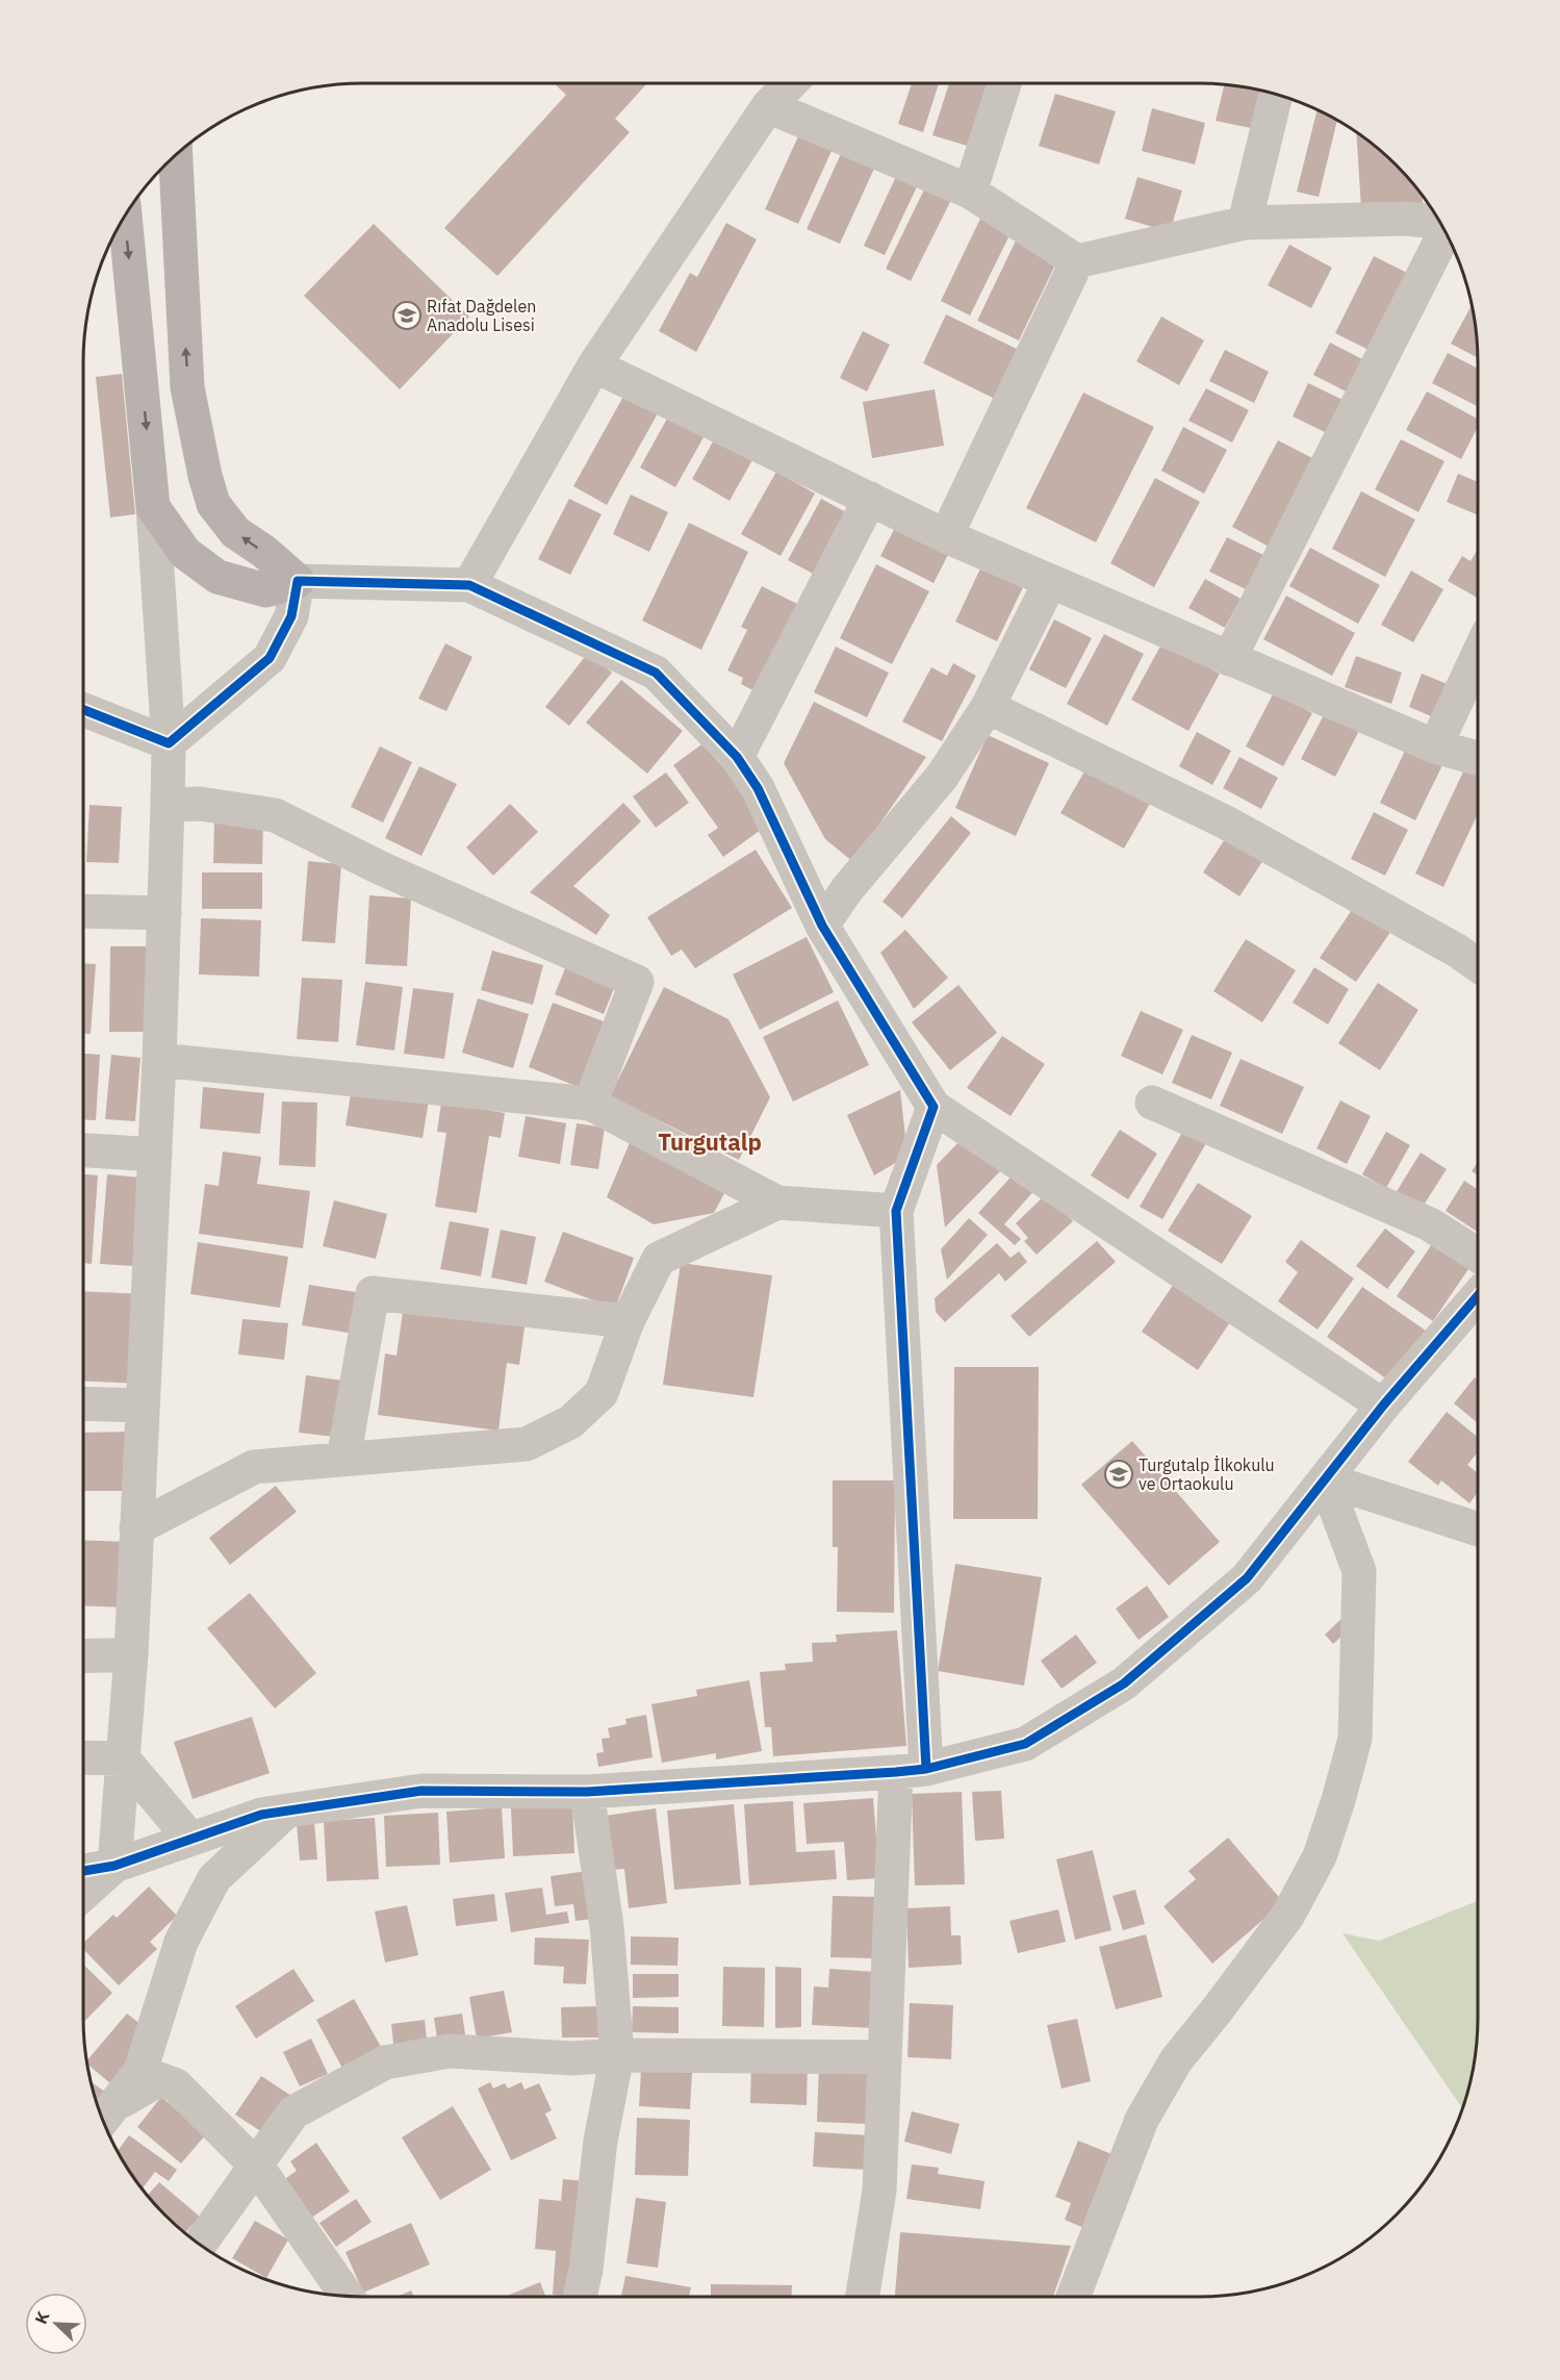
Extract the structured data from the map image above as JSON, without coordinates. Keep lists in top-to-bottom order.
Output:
{
  "districts": ["Turgutalp"],
  "places": {
    "school or university": ["Rıfat Dağdelen Anadolu Lisesi", "Turgutalp İlkokulu ve Ortaokulu"]
  },
  "north": "top left"
}
